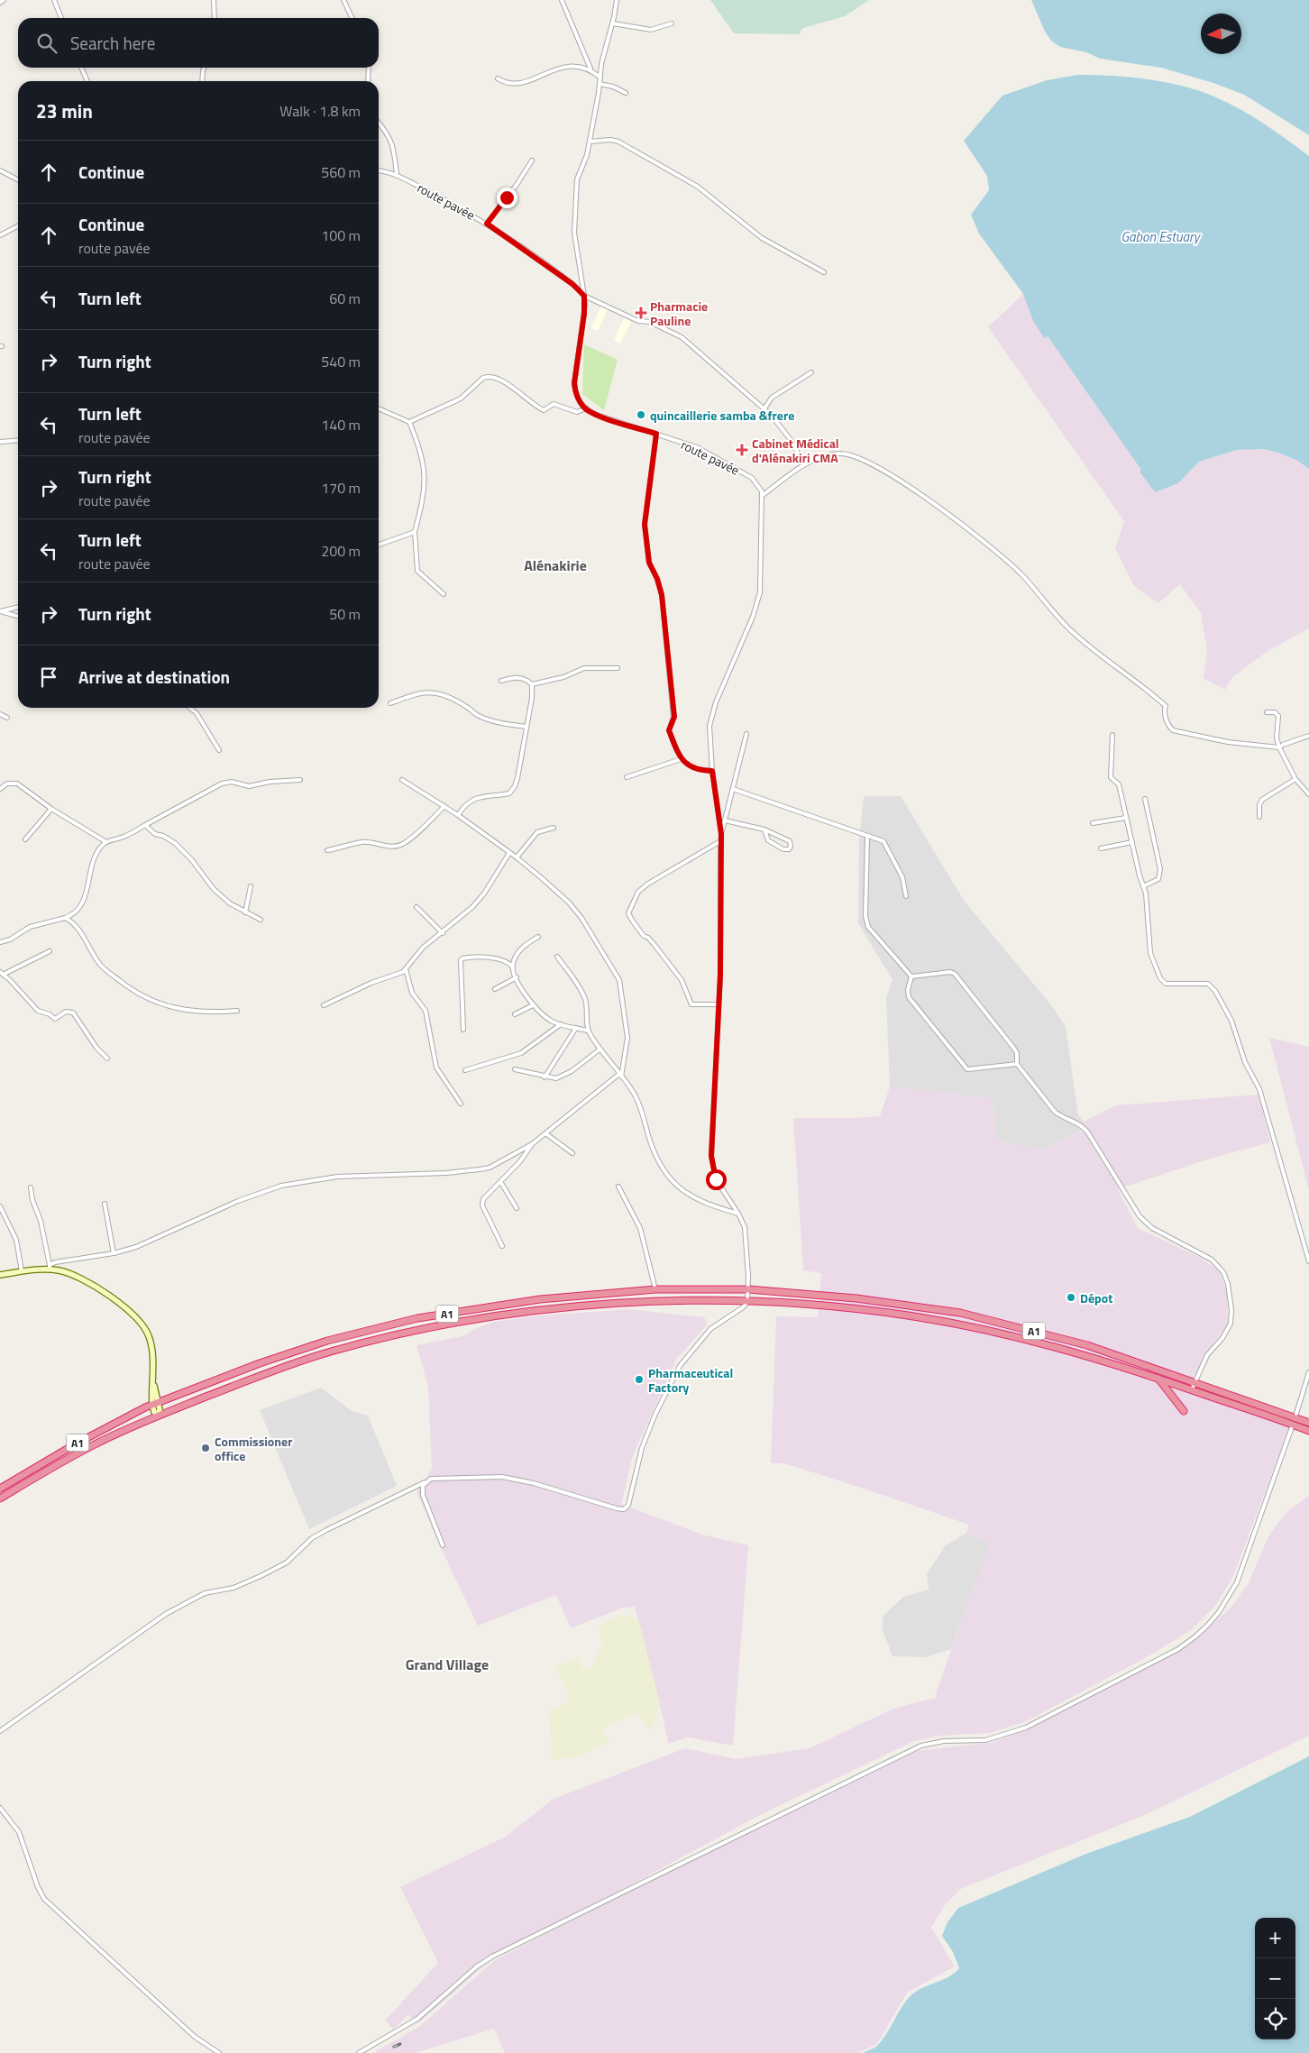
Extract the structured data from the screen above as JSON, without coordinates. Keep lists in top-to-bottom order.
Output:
{
  "streets": {
    "highway": ["A1"],
    "street": ["route pavée"]
  },
  "districts": ["Alénakirie", "Grand Village"],
  "water": ["Gabon Estuary"],
  "places": {
    "health": ["Pharmacie Pauline", "Cabinet Médical d'Alénakiri CMA"],
    "other": [
      "quincaillerie samba &frere",
      "Dépot",
      "Pharmaceutical Factory",
      "Commissioner office"
    ]
  },
  "north": "left",
  "page": {
    "search": "Search here",
    "heading": ["23 min", "Walk · 1.8 km"],
    "list": [
      ["Continue", "560 m"],
      ["Continue", "route pavée", "100 m"],
      ["Turn left", "60 m"],
      ["Turn right", "540 m"],
      ["Turn left", "route pavée", "140 m"],
      ["Turn right", "route pavée", "170 m"],
      ["Turn left", "route pavée", "200 m"],
      ["Turn right", "50 m"],
      "Arrive at destination"
    ],
    "map_buttons": ["+", "−"]
  }
}
